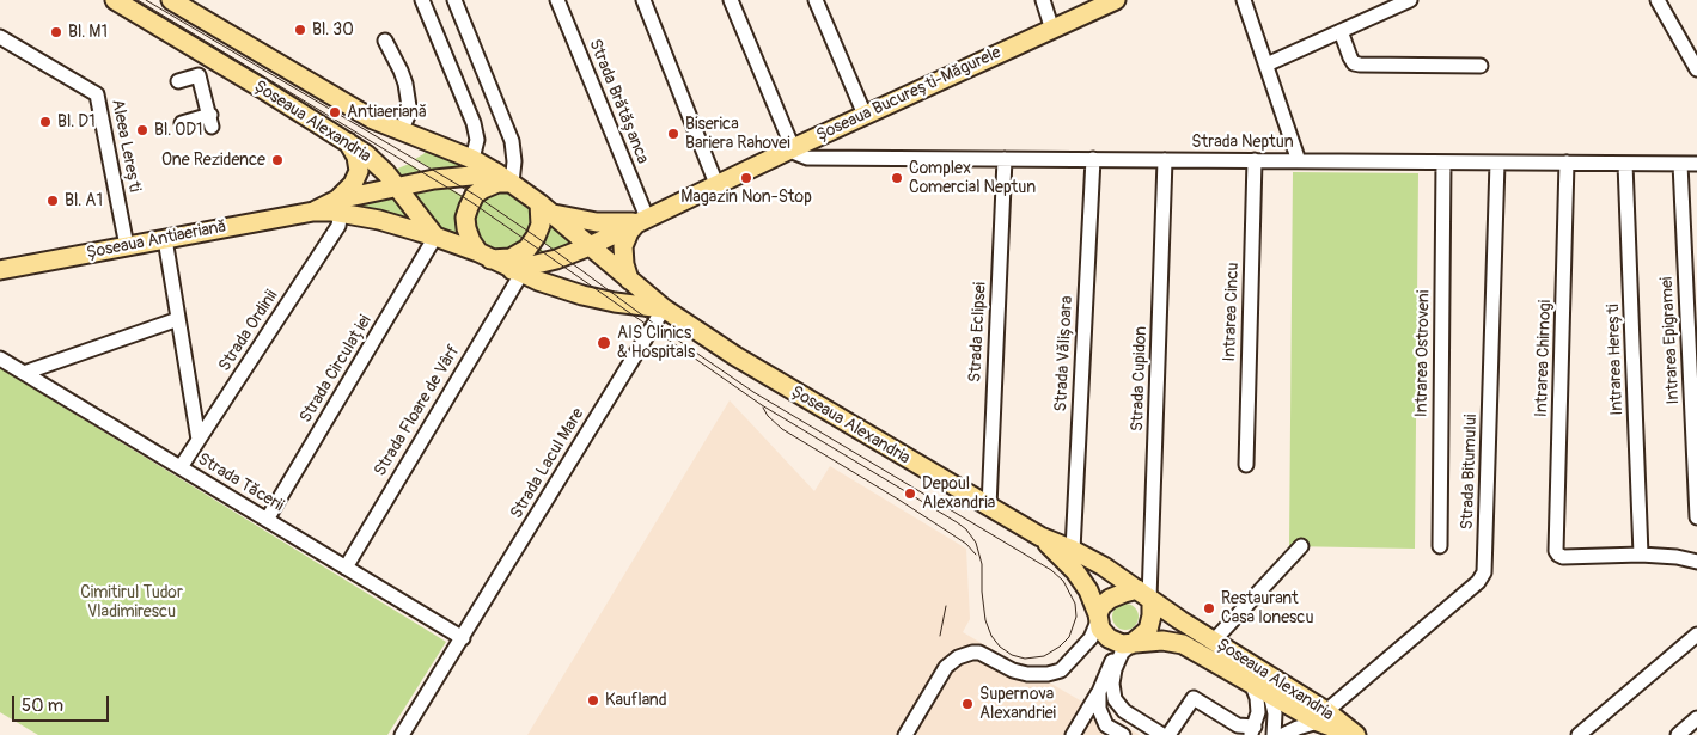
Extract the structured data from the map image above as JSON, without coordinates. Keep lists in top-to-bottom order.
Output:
{
  "streets": {
    "main road": ["Șoseaua București-Măgurele", "Șoseaua Alexandria", "Șoseaua Antiaeriană"],
    "street": [
      "Strada Brătășanca",
      "Strada Neptun",
      "Aleea Lerești",
      "Intrarea Cincu",
      "Strada Ordinii",
      "Strada Eclipsei",
      "Intrarea Epigramei",
      "Strada Vălișoara",
      "Intrarea Ostroveni",
      "Intrarea Chirnogi",
      "Intrarea Herești",
      "Strada Circulației",
      "Strada Cupidon",
      "Strada Floare de Vârf",
      "Strada Lacul Mare",
      "Strada Bitumului",
      "Strada Tăcerii"
    ]
  },
  "crossings": [
    ["Șoseaua București-Măgurele", "Strada Brătășanca"],
    ["Șoseaua București-Măgurele", "Șoseaua Alexandria"],
    ["Șoseaua București-Măgurele", "Strada Neptun"],
    ["Șoseaua București-Măgurele", "Șoseaua Antiaeriană"],
    ["Șoseaua București-Măgurele", "Strada Floare de Vârf"],
    ["Șoseaua Alexandria", "Șoseaua Antiaeriană"],
    ["Șoseaua Alexandria", "Strada Eclipsei"],
    ["Șoseaua Alexandria", "Strada Vălișoara"],
    ["Șoseaua Alexandria", "Strada Circulației"],
    ["Șoseaua Alexandria", "Strada Cupidon"],
    ["Șoseaua Alexandria", "Strada Floare de Vârf"],
    ["Șoseaua Alexandria", "Strada Lacul Mare"],
    ["Șoseaua Alexandria", "Strada Bitumului"],
    ["Strada Neptun", "Intrarea Cincu"],
    ["Strada Neptun", "Strada Eclipsei"],
    ["Strada Neptun", "Intrarea Epigramei"],
    ["Strada Neptun", "Strada Vălișoara"],
    ["Strada Neptun", "Intrarea Ostroveni"],
    ["Strada Neptun", "Intrarea Chirnogi"],
    ["Strada Neptun", "Intrarea Herești"],
    ["Strada Neptun", "Strada Cupidon"],
    ["Strada Neptun", "Strada Bitumului"],
    ["Aleea Lerești", "Șoseaua Antiaeriană"],
    ["Șoseaua Antiaeriană", "Strada Ordinii"],
    ["Șoseaua Antiaeriană", "Strada Circulației"],
    ["Strada Ordinii", "Strada Tăcerii"],
    ["Intrarea Chirnogi", "Intrarea Herești"],
    ["Strada Circulației", "Strada Tăcerii"],
    ["Strada Floare de Vârf", "Strada Tăcerii"],
    ["Strada Lacul Mare", "Strada Tăcerii"]
  ],
  "parks": ["Cimitirul Tudor Vladimirescu"],
  "places": [
    "Bl. 30",
    "Bl. M1",
    "Antiaeriană",
    "Bl. D1",
    "Bl. OD1",
    "Biserica Bariera Rahovei",
    "One Rezidence",
    "Magazin Non-Stop",
    "Complex Comercial Neptun",
    "Bl. A1",
    "AIS Clinics & Hospitals",
    "Depoul Alexandria",
    "Restaurant Casa Ionescu",
    "Kaufland",
    "Supernova Alexandriei"
  ],
  "scale_bar": "50 m"
}
